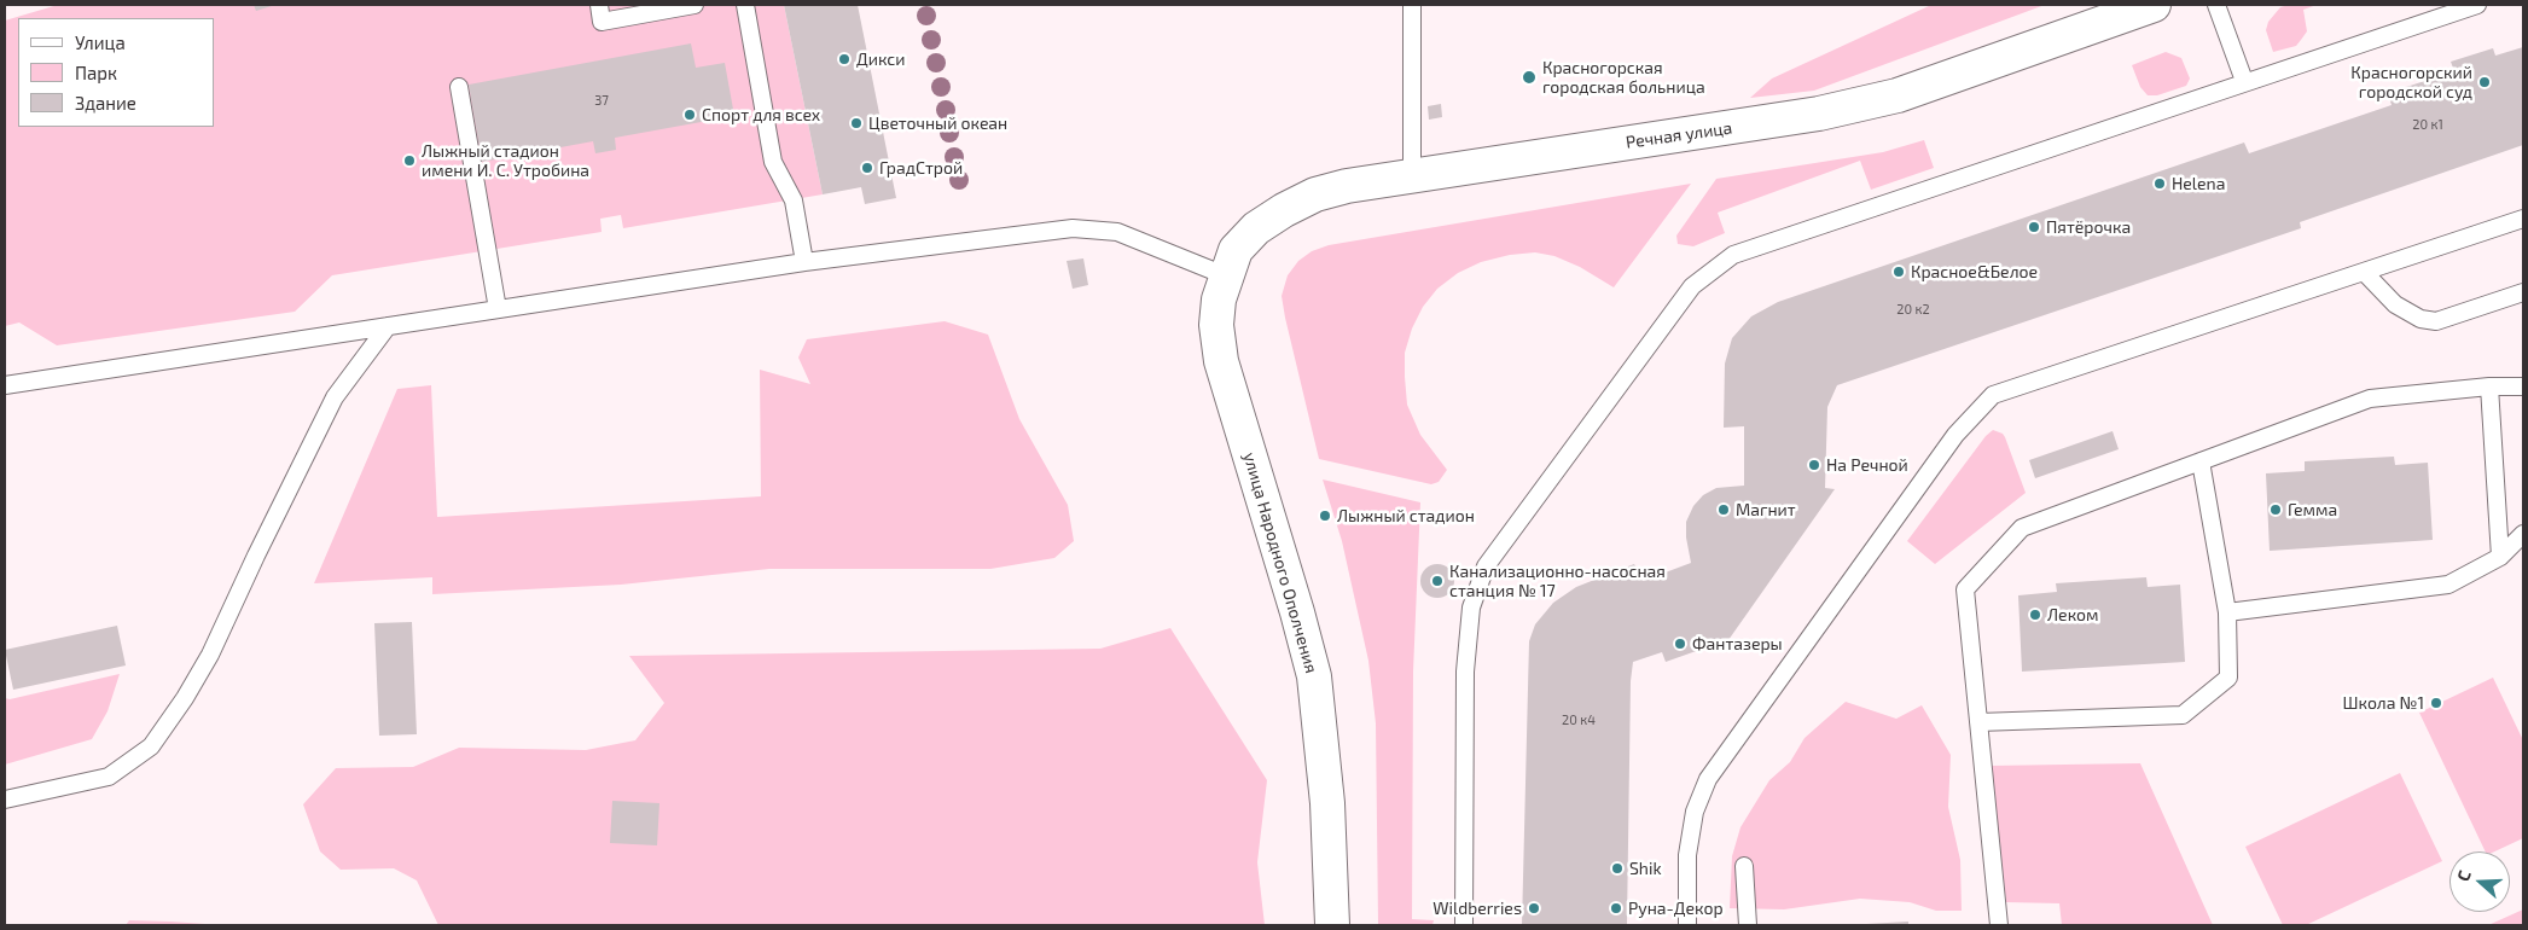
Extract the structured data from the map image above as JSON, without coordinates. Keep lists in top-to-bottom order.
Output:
{
  "streets": {
    "main road": ["Речная улица", "улица Народного Ополчения"]
  },
  "crossings": [
    ["Речная улица", "улица Народного Ополчения"]
  ],
  "places": [
    "Дикси",
    "Красногорская городская больница",
    "Красногорский городской суд",
    "Спорт для всех",
    "Цветочный океан",
    "Лыжный стадион имени И. С. Утробина",
    "ГрадСтрой",
    "Helena",
    "Пятёрочка",
    "Красное&Белое",
    "На Речной",
    "Магнит",
    "Гемма",
    "Лыжный стадион",
    "Канализационно-насосная станция № 17",
    "Леком",
    "Фантазеры",
    "Школа №1",
    "Shik",
    "Wildberries",
    "Руна-Декор"
  ],
  "house_numbers": [
    "37",
    "20 к1",
    "20 к2",
    "20 к4"
  ],
  "legend": ["Улица", "Парк", "Здание"],
  "north": "left"
}
